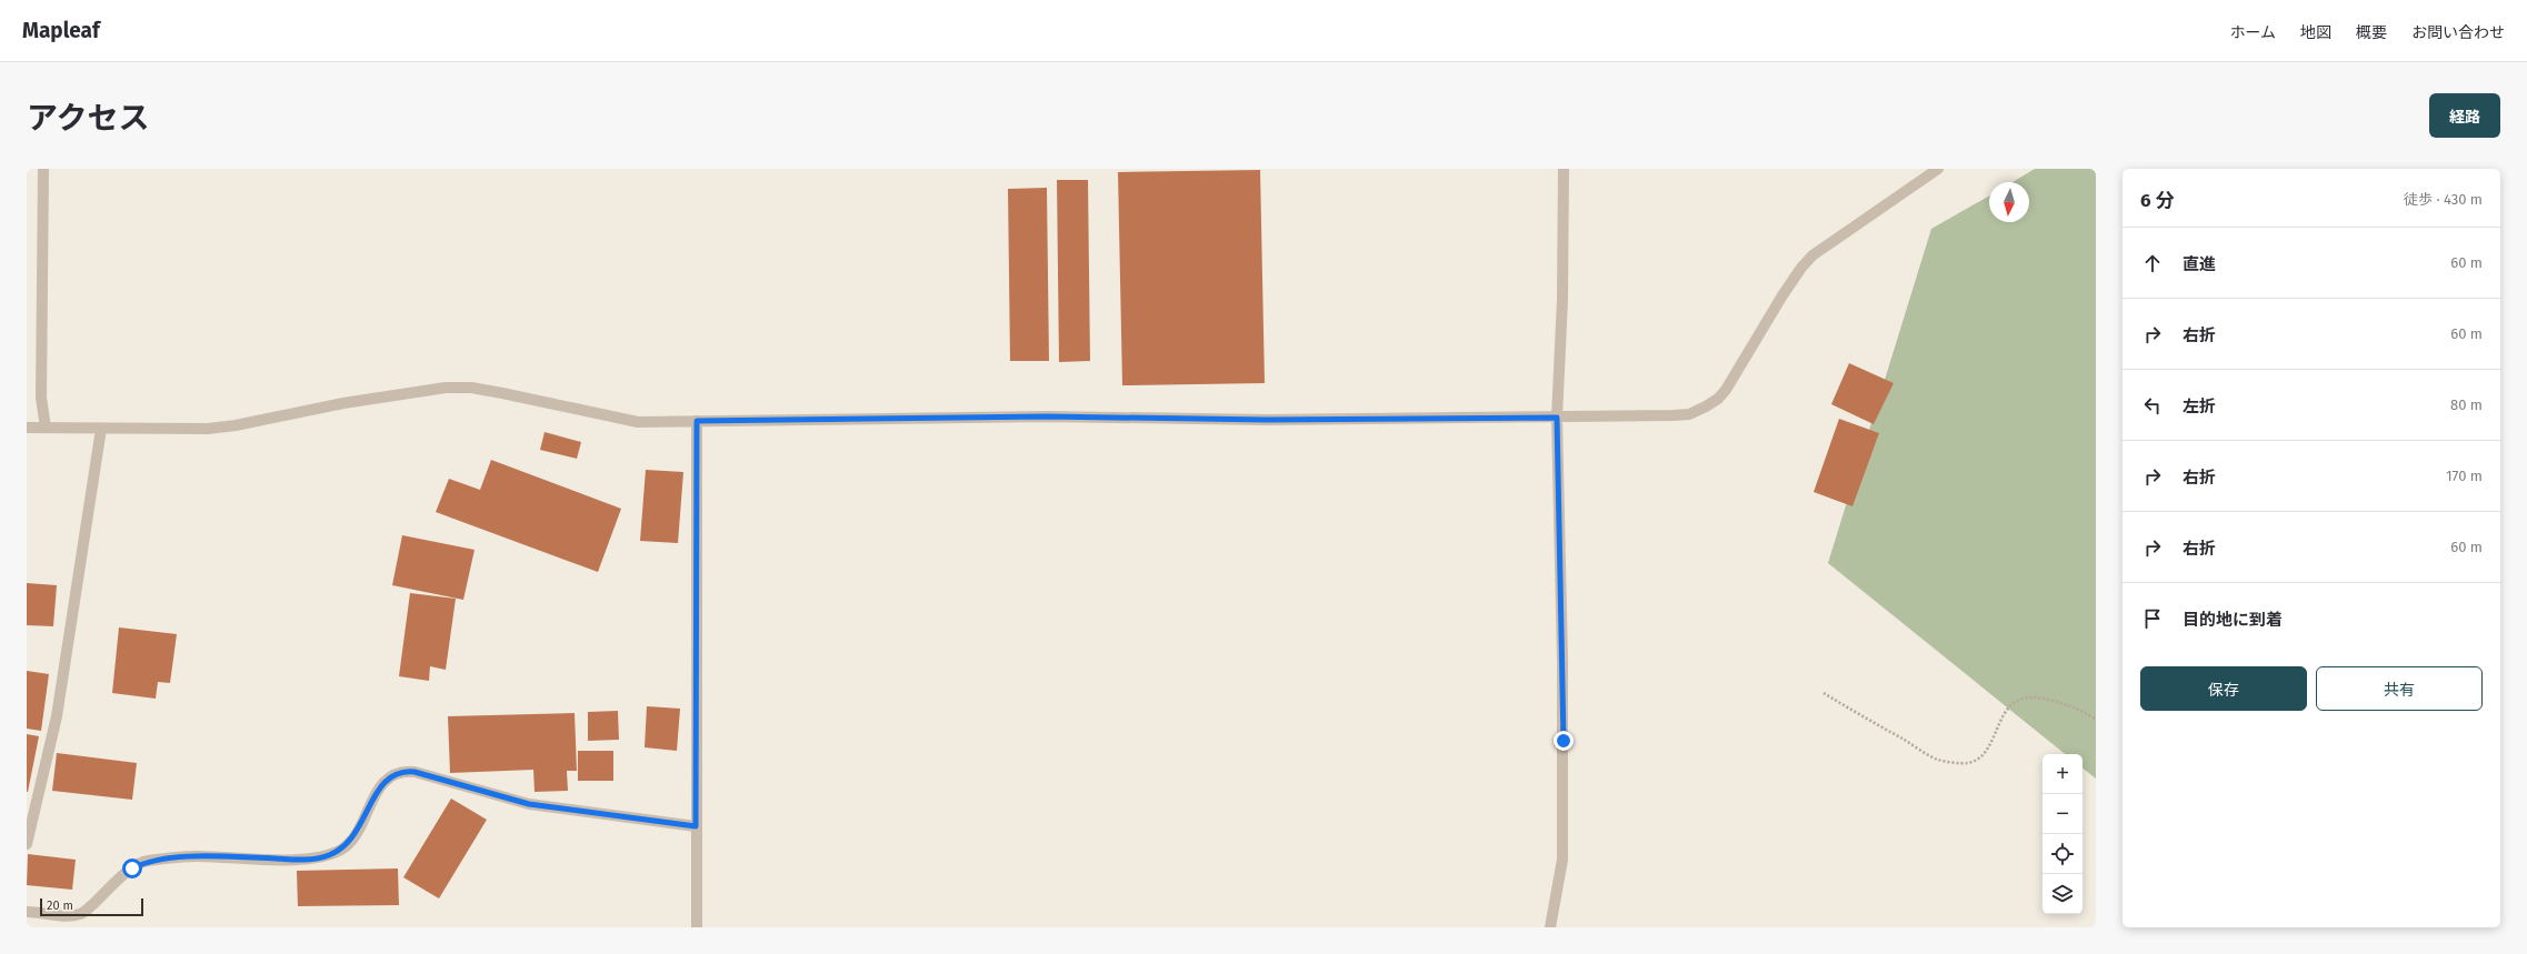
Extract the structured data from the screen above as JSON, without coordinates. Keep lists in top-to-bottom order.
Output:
{
  "scale_bar": "20 m",
  "north": "bottom",
  "page": {
    "header": "Mapleaf",
    "nav": [
      "ホーム",
      "地図",
      "概要",
      "お問い合わせ"
    ],
    "title": "アクセス",
    "buttons": [
      "経路",
      ["保存", "共有"]
    ],
    "heading": ["6 分", "徒歩 · 430 m"],
    "list": [
      ["直進", "60 m"],
      ["右折", "60 m"],
      ["左折", "80 m"],
      ["右折", "170 m"],
      ["右折", "60 m"],
      "目的地に到着"
    ],
    "map_buttons": ["+", "−"],
    "scale": "20 m"
  }
}
